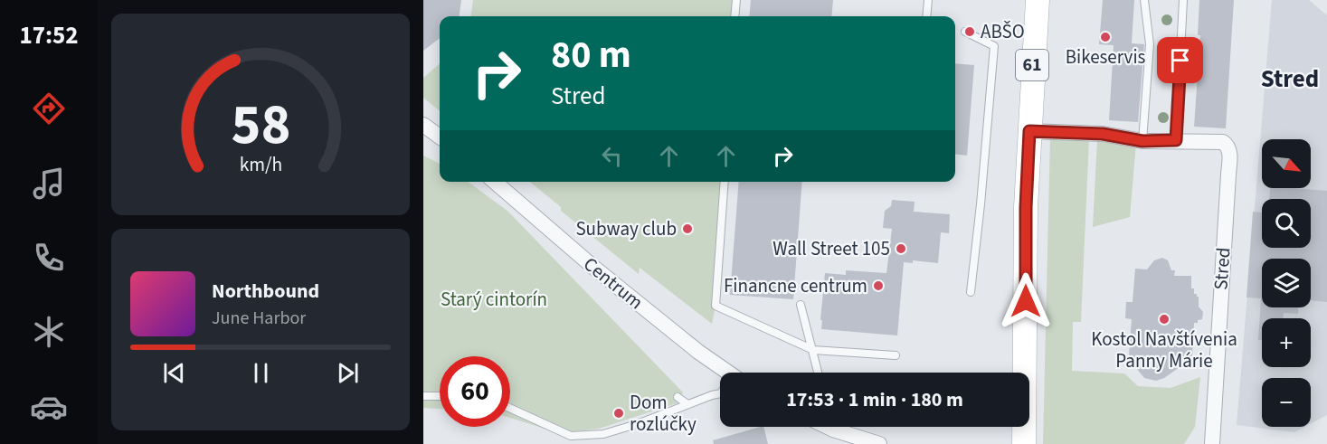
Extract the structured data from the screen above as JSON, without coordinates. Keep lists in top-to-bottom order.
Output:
{
  "streets": {
    "main road": ["61"],
    "street": ["Stred", "Centrum"]
  },
  "crossings": [
    ["61", "Stred"]
  ],
  "districts": ["Stred"],
  "parks": ["Starý cintorín"],
  "places": [
    "ABŠO",
    "Bikeservis",
    "Subway club",
    "Wall Street 105",
    "Financne centrum",
    "Kostol Navštívenia Panny Márie",
    "Dom rozlúčky"
  ],
  "north": "bottom right",
  "page": {
    "tabs": "17:52",
    "turn": ["80 m", "Stred"],
    "map_buttons": ["+", "−"],
    "song": ["Northbound", "June Harbor"],
    "limit": "60",
    "trip": "17:53 · 1 min · 180 m",
    "gauge": ["58", "km/h"]
  }
}
